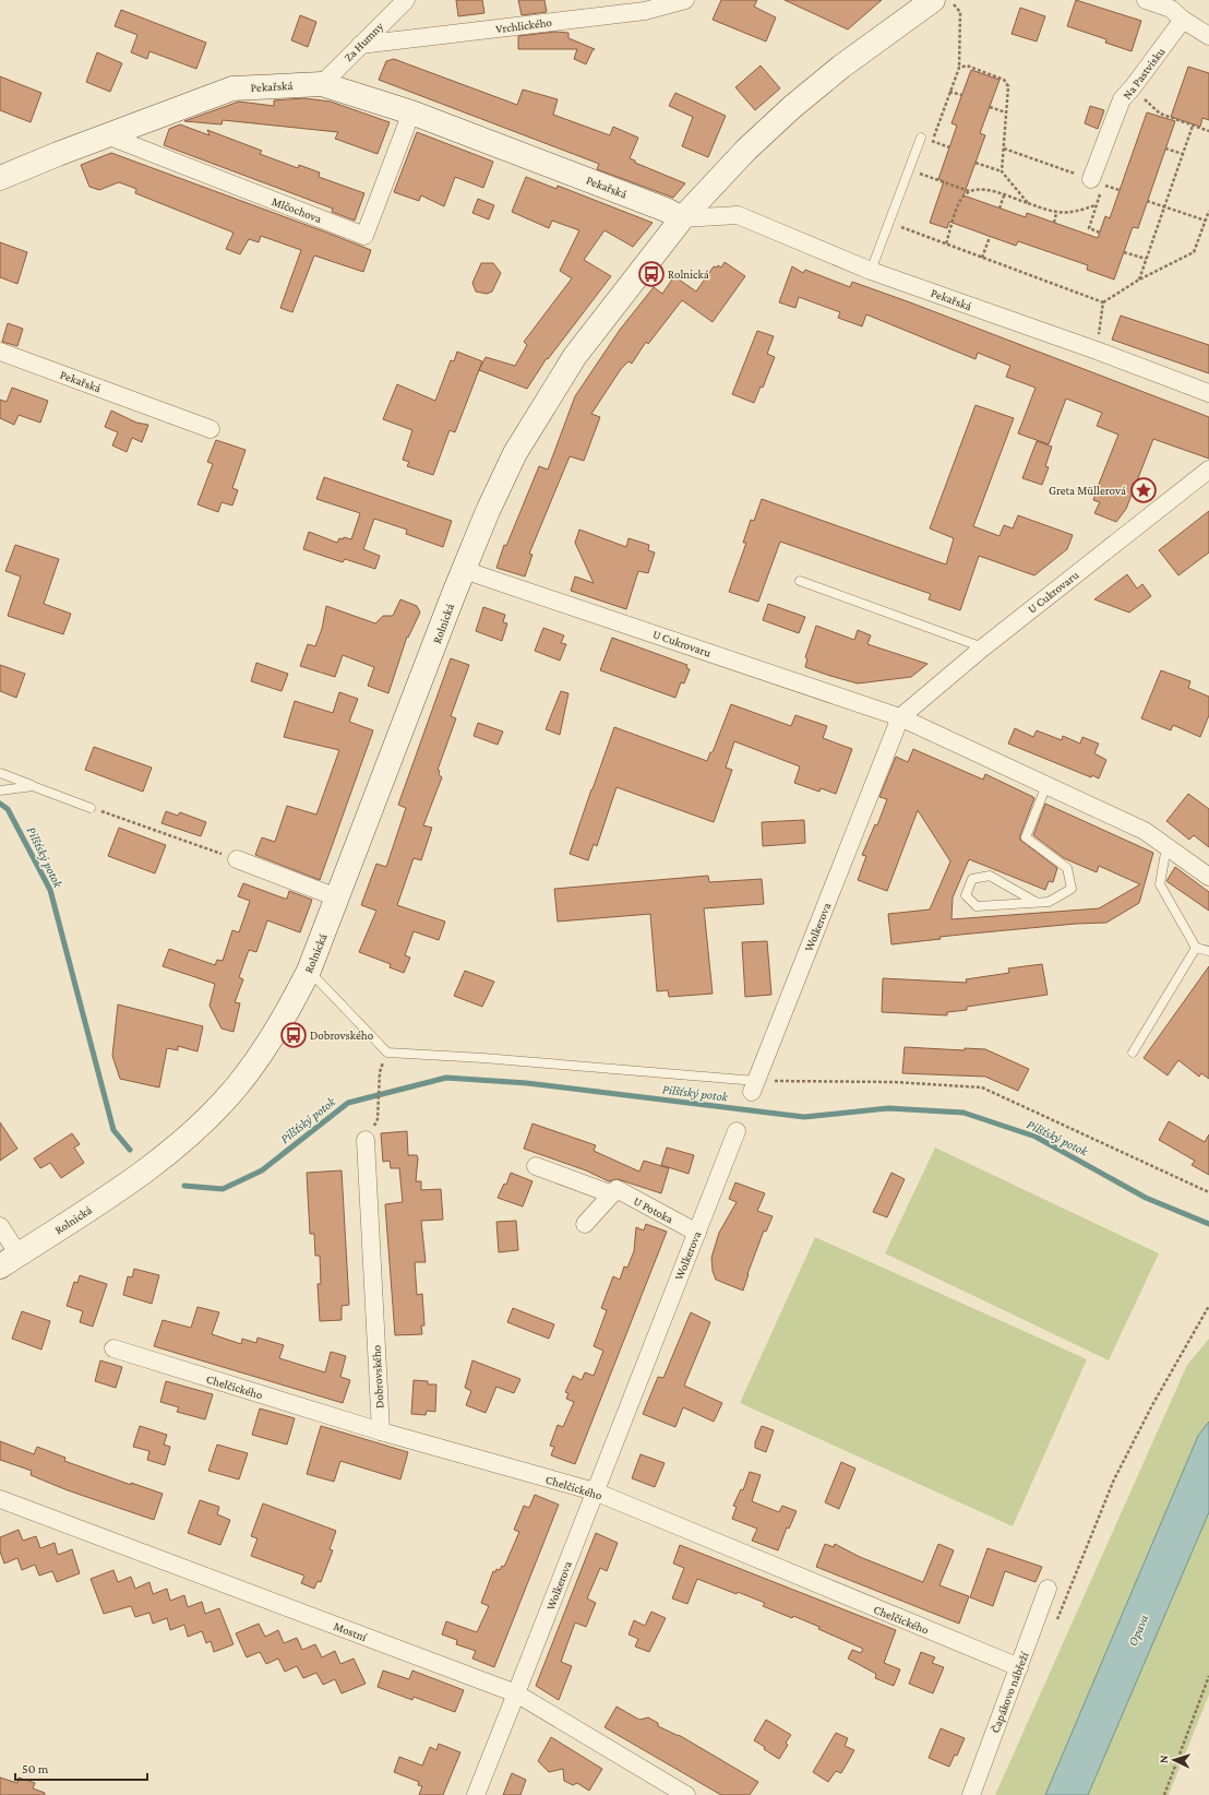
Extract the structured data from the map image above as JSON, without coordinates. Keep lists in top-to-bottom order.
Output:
{
  "streets": {
    "street": [
      "Vrchlického",
      "Za Humny",
      "Na Pastvisku",
      "Pekařská",
      "Mlčochova",
      "U Cukrovaru",
      "Rolnická",
      "Wolkerova",
      "U Potoka",
      "Dobrovského",
      "Chelčického",
      "Mostní",
      "Čapákovo nábřeží"
    ]
  },
  "crossings": [
    ["Vrchlického", "Za Humny"],
    ["Za Humny", "Pekařská"],
    ["Pekařská", "Mlčochova"],
    ["Pekařská", "Rolnická"],
    ["U Cukrovaru", "Rolnická"],
    ["U Cukrovaru", "Wolkerova"],
    ["Wolkerova", "U Potoka"],
    ["Wolkerova", "Chelčického"],
    ["Wolkerova", "Mostní"],
    ["Dobrovského", "Chelčického"],
    ["Chelčického", "Čapákovo nábřeží"]
  ],
  "water": ["Pilšťský potok", "Opava"],
  "places": {
    "bus stop": ["Rolnická", "Dobrovského"],
    "place": ["Greta Müllerová"]
  },
  "scale_bar": "50 m",
  "north": "left"
}
